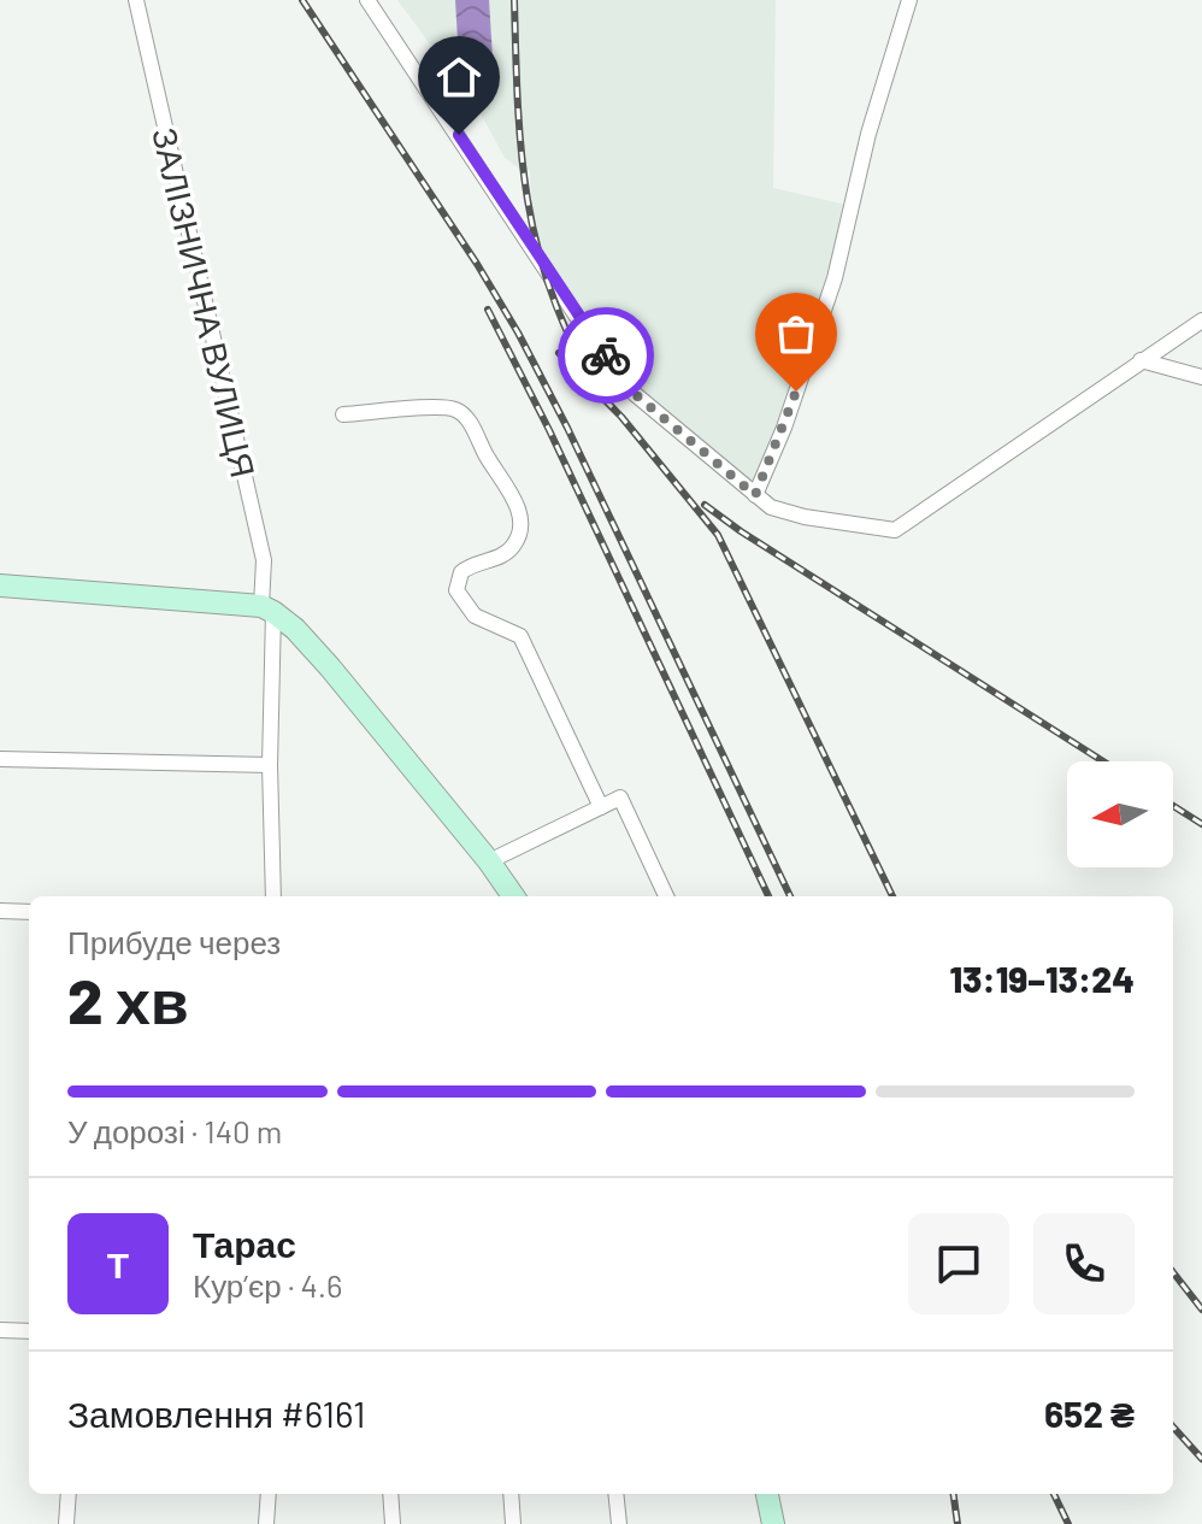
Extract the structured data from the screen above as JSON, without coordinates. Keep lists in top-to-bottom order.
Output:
{
  "streets": {
    "street": ["ЗАЛІЗНИЧНА ВУЛИЦЯ"]
  },
  "north": "left",
  "page": {
    "heading": ["2 хв", "Прибуде через", "13:19–13:24"],
    "panel": [
      "Тарас",
      "Кур’єр · 4.6",
      "Замовлення #6161",
      "652 ₴"
    ],
    "bar": "У дорозі · 140 m",
    "round": "Т"
  }
}
